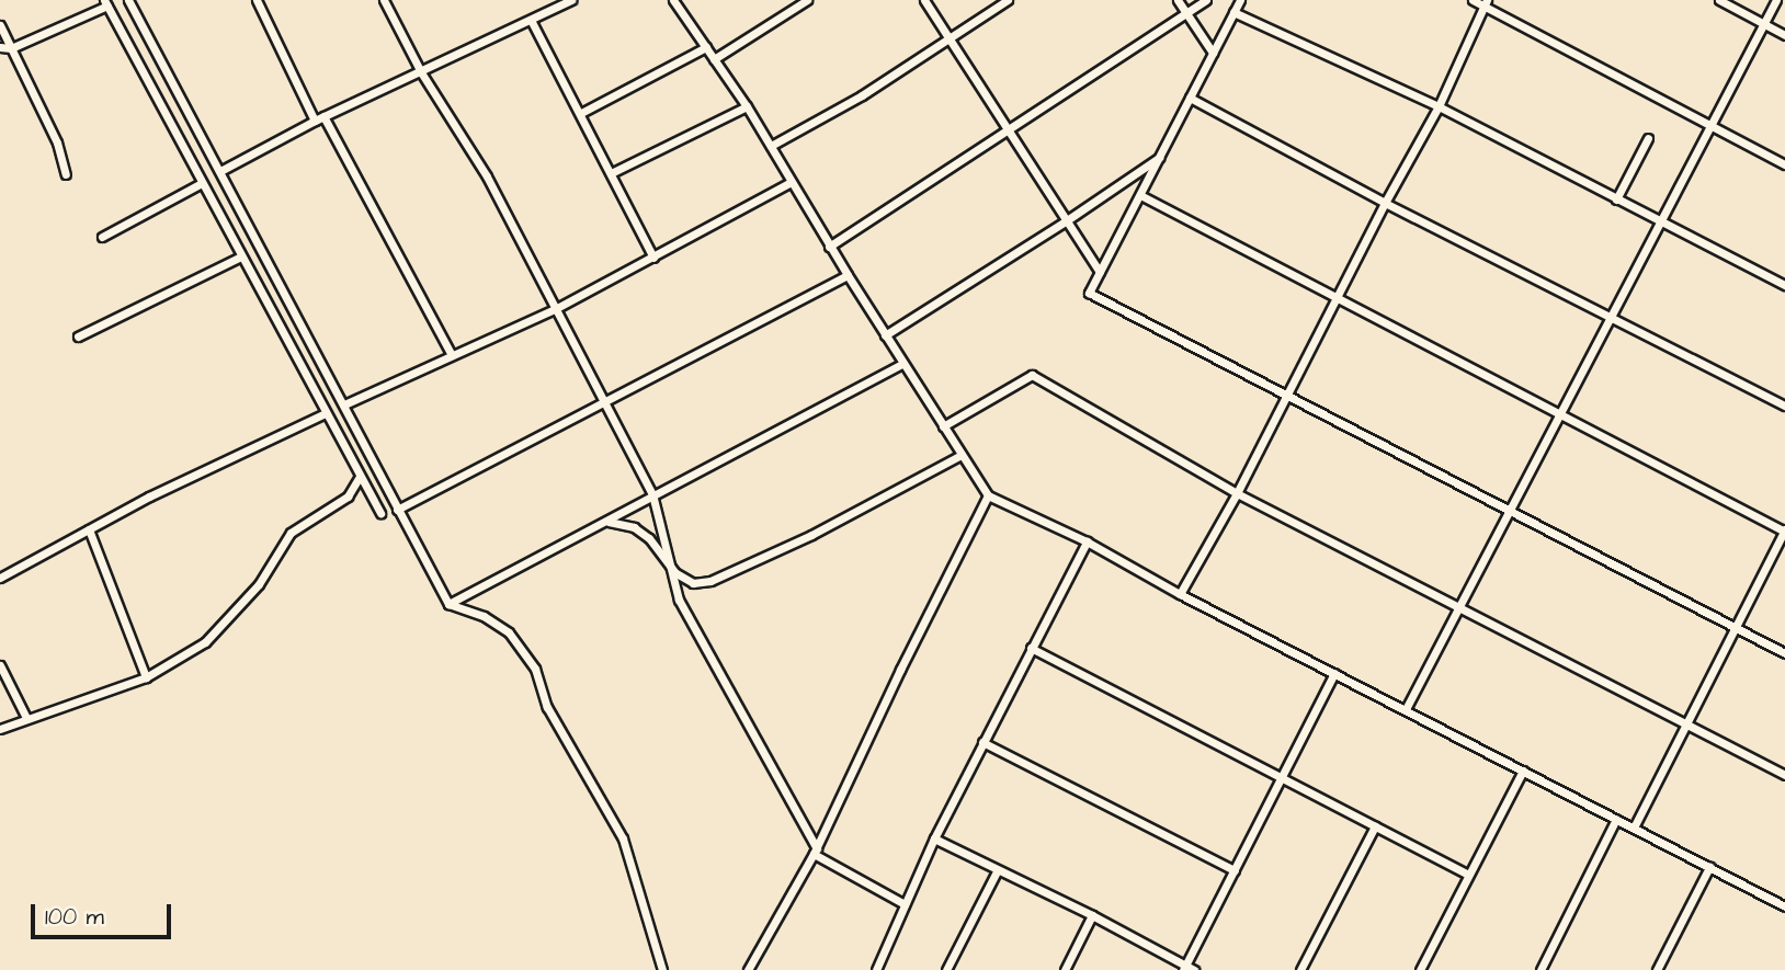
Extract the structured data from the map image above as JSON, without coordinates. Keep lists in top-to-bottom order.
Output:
{
  "scale_bar": "100 m"
}
